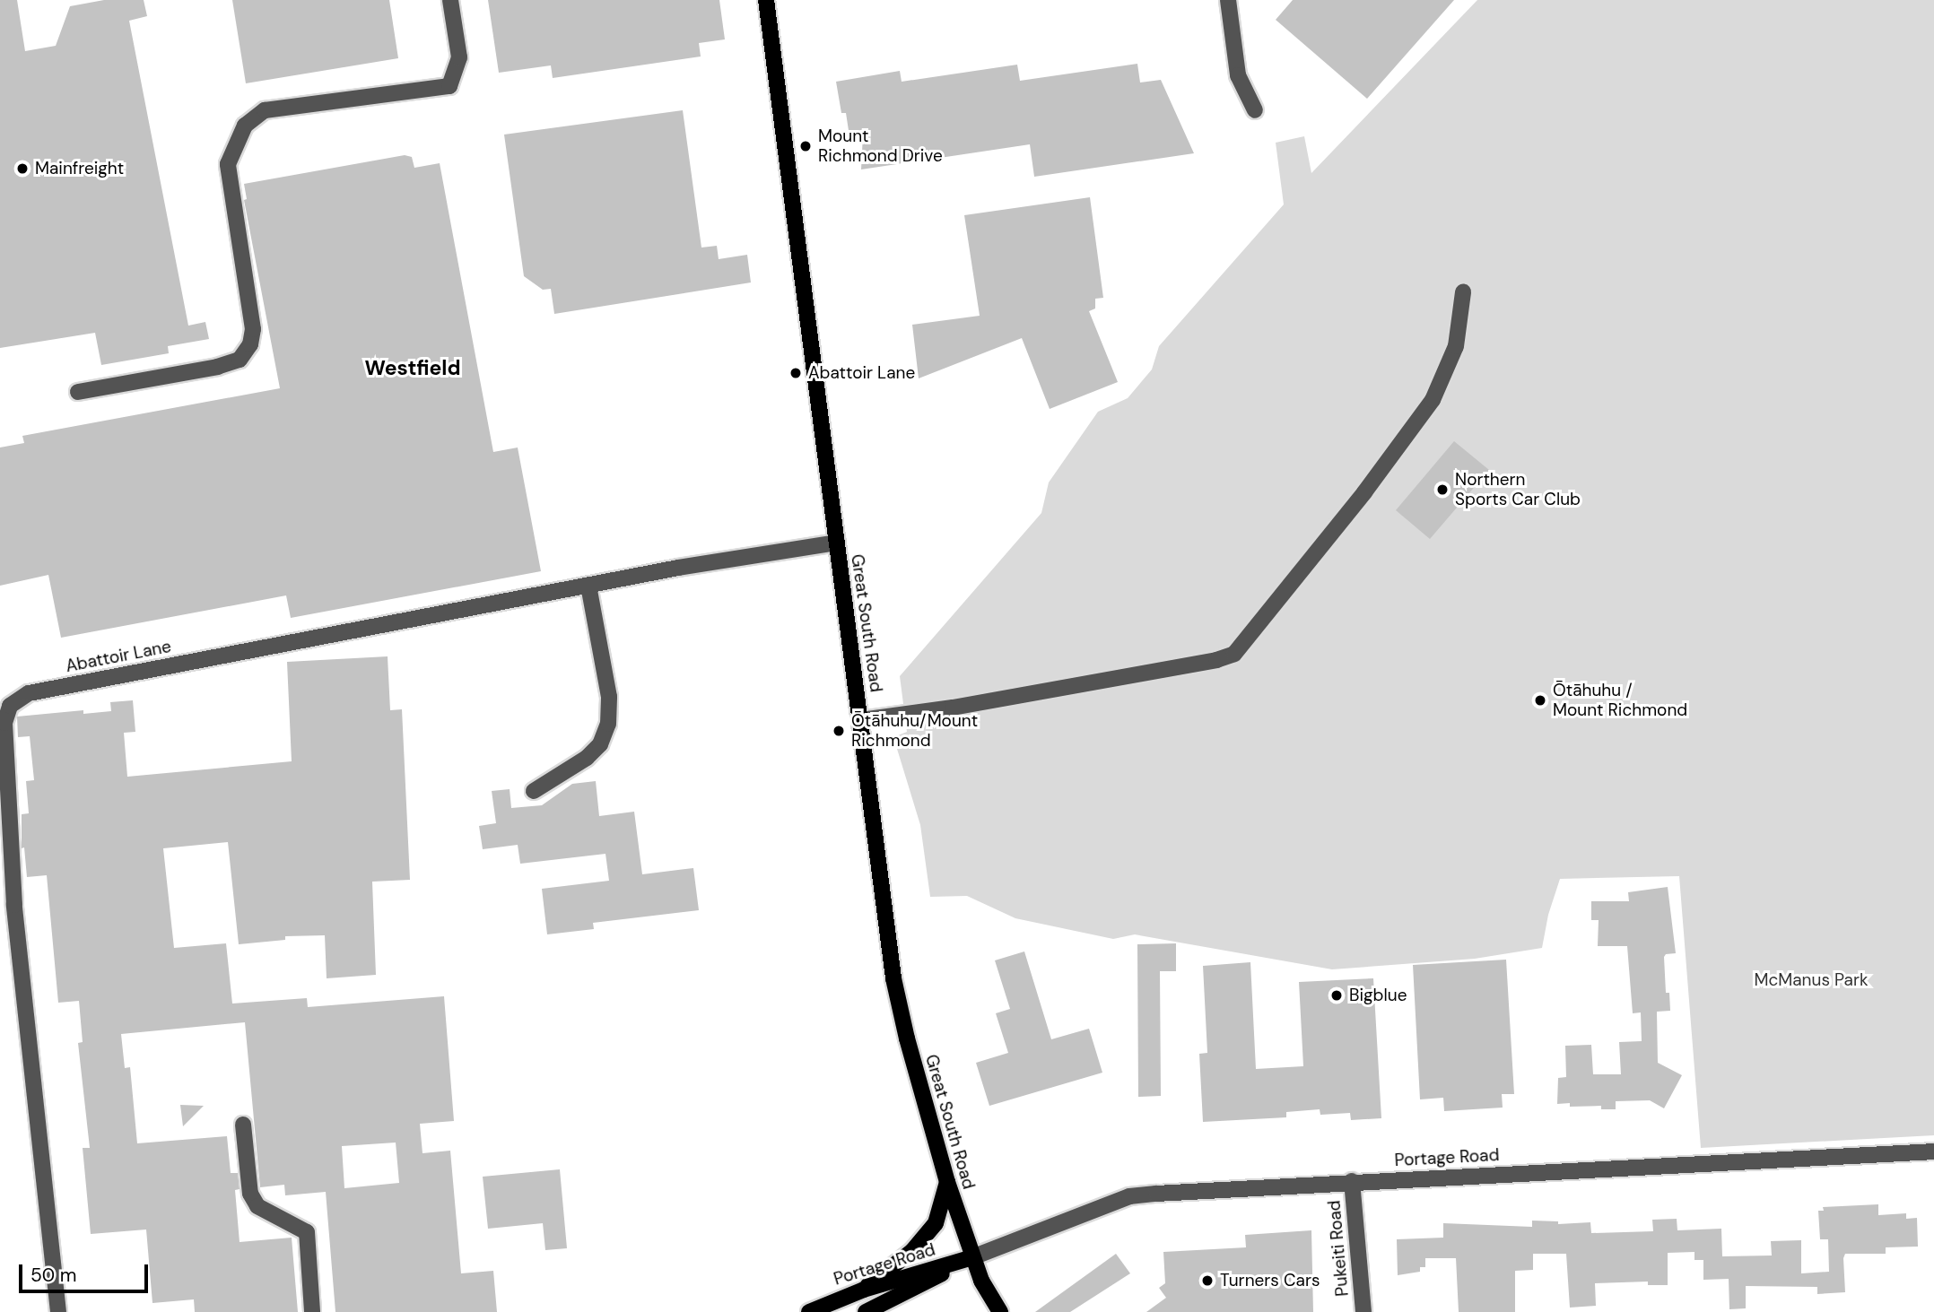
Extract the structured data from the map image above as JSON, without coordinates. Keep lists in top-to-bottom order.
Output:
{
  "streets": {
    "main road": ["Great South Road", "Portage Road"],
    "street": ["Abattoir Lane", "Pukeiti Road"]
  },
  "crossings": [
    ["Great South Road", "Abattoir Lane"],
    ["Great South Road", "Portage Road"],
    ["Portage Road", "Pukeiti Road"]
  ],
  "districts": ["Westfield"],
  "parks": ["McManus Park"],
  "places": [
    "Mount Richmond Drive",
    "Mainfreight",
    "Abattoir Lane",
    "Northern Sports Car Club",
    "Ōtāhuhu / Mount Richmond",
    "Ōtāhuhu/Mount Richmond",
    "Bigblue",
    "Turners Cars"
  ],
  "scale_bar": "50 m"
}
